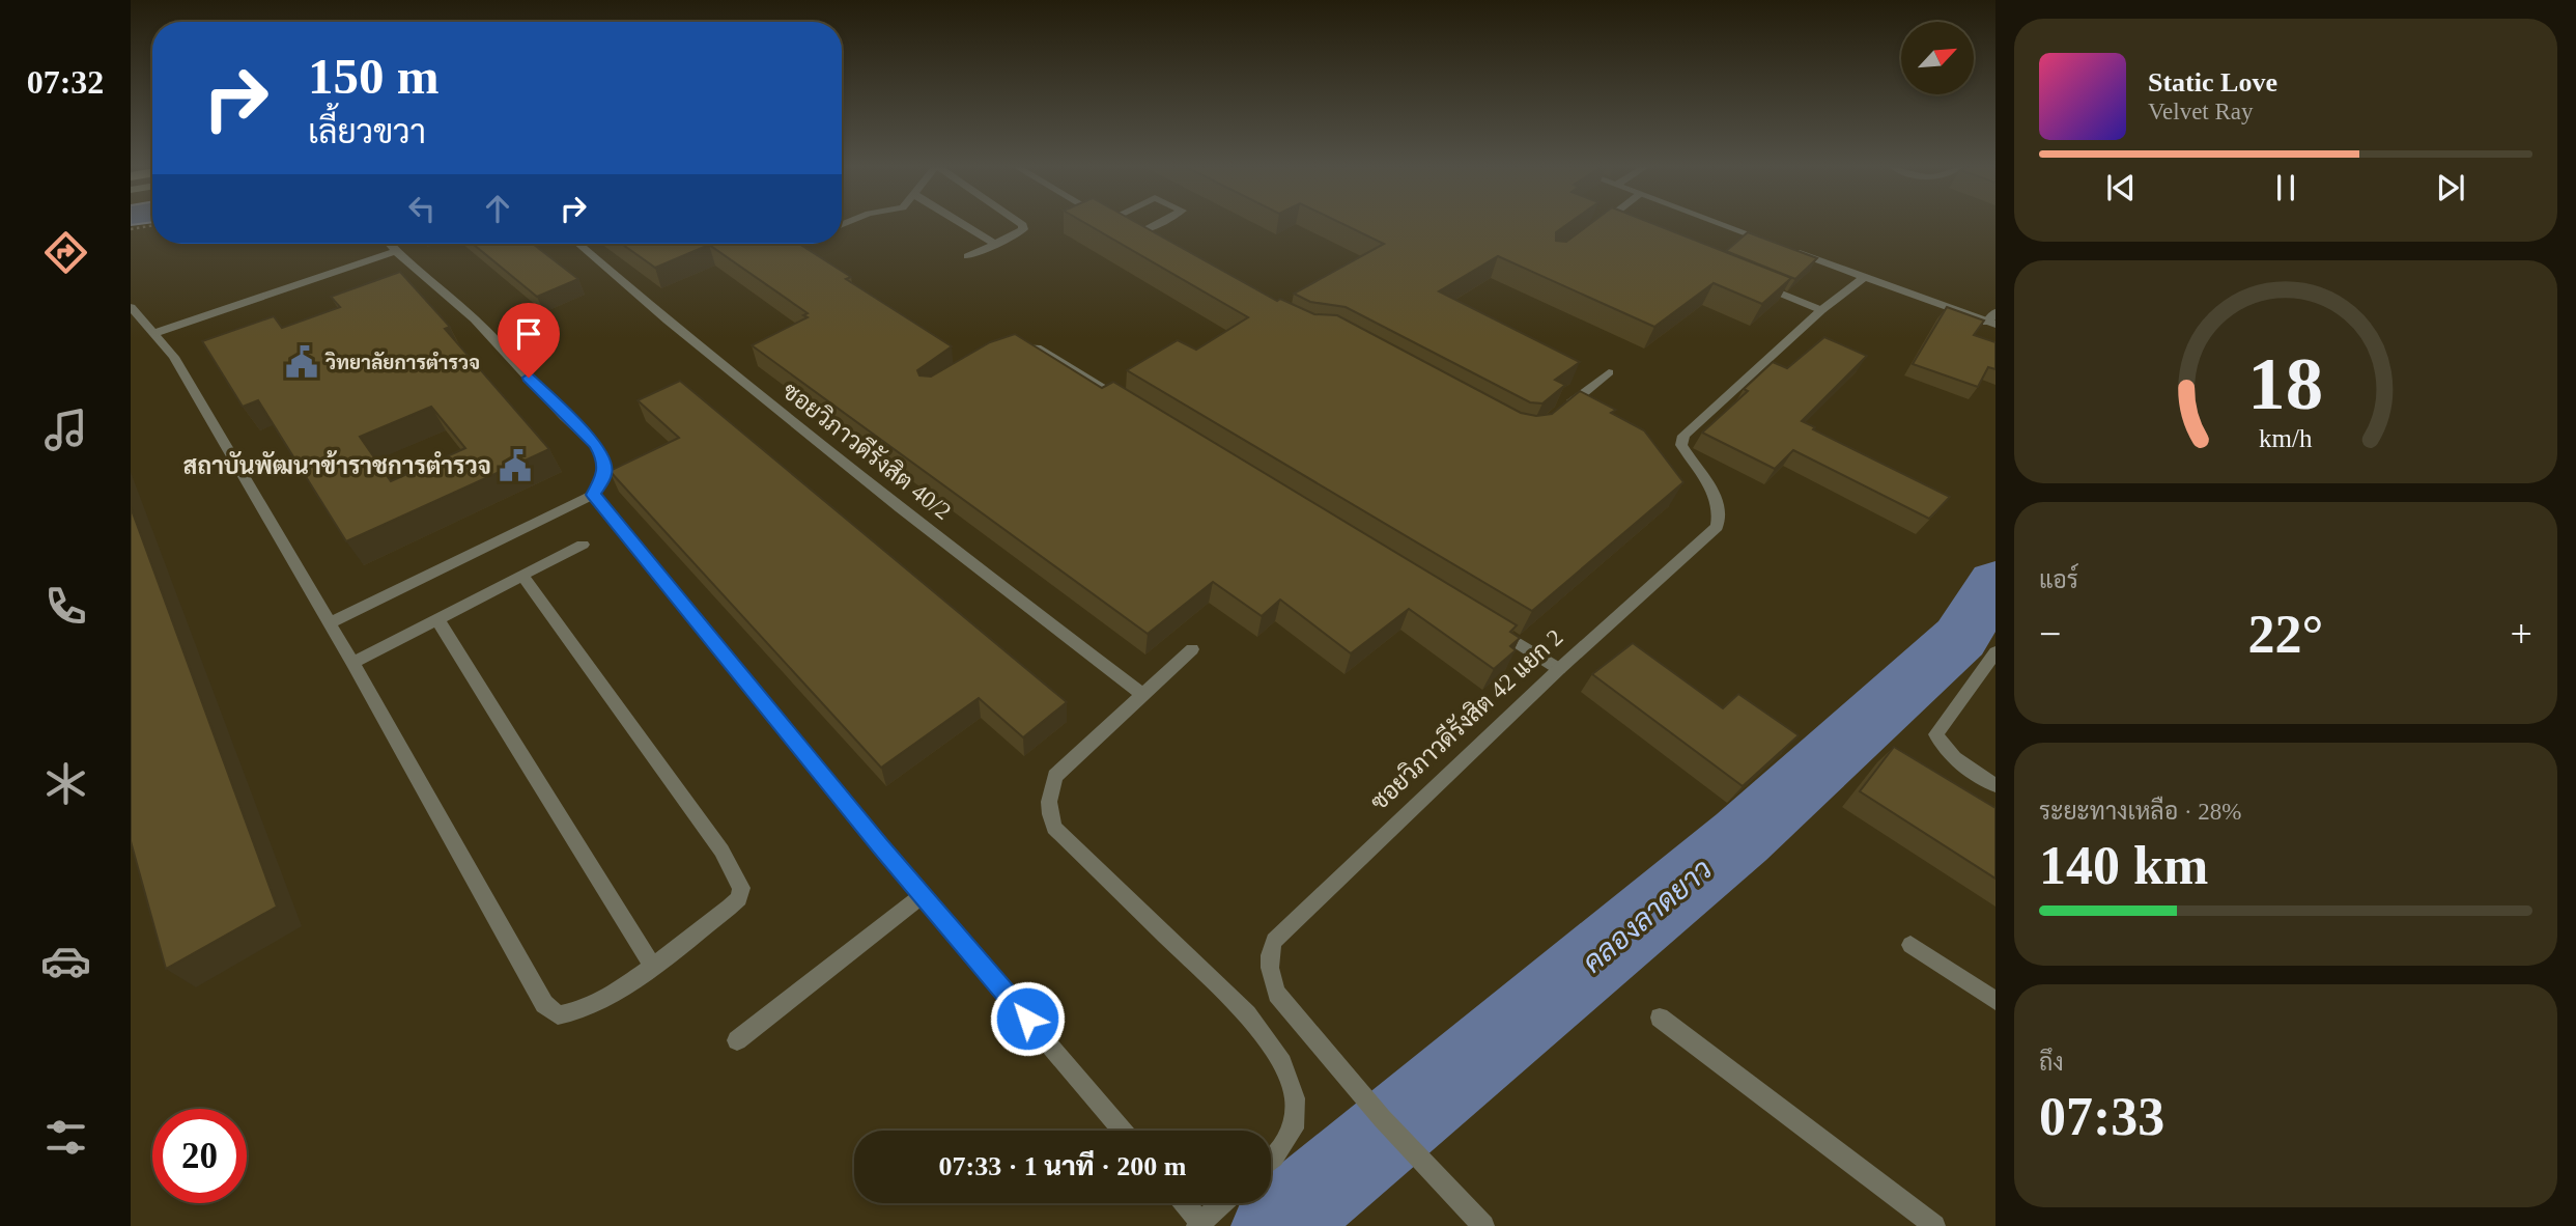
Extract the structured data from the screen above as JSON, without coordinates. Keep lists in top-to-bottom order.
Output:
{
  "streets": {
    "street": ["ซอยวิภาวดีรังสิต 40/2", "ซอยวิภาวดีรังสิต 42 แยก 2"]
  },
  "water": ["คลองลาดยาว"],
  "places": {
    "public building": ["วิทยาลัยการตำรวจ", "สถาบันพัฒนาข้าราชการตำรวจ"]
  },
  "north": "top right",
  "page": {
    "tabs": "07:32",
    "turn": ["150 m", "เลี้ยวขวา"],
    "song": ["Static Love", "Velvet Ray"],
    "tile": [
      "แอร์",
      ["ระยะทางเหลือ · 28%", "140 km"],
      ["ถึง", "07:33"]
    ],
    "heat": ["−", "22°", "+"],
    "limit": "20",
    "trip": "07:33 · 1 นาที · 200 m",
    "gauge": ["18", "km/h"]
  }
}
